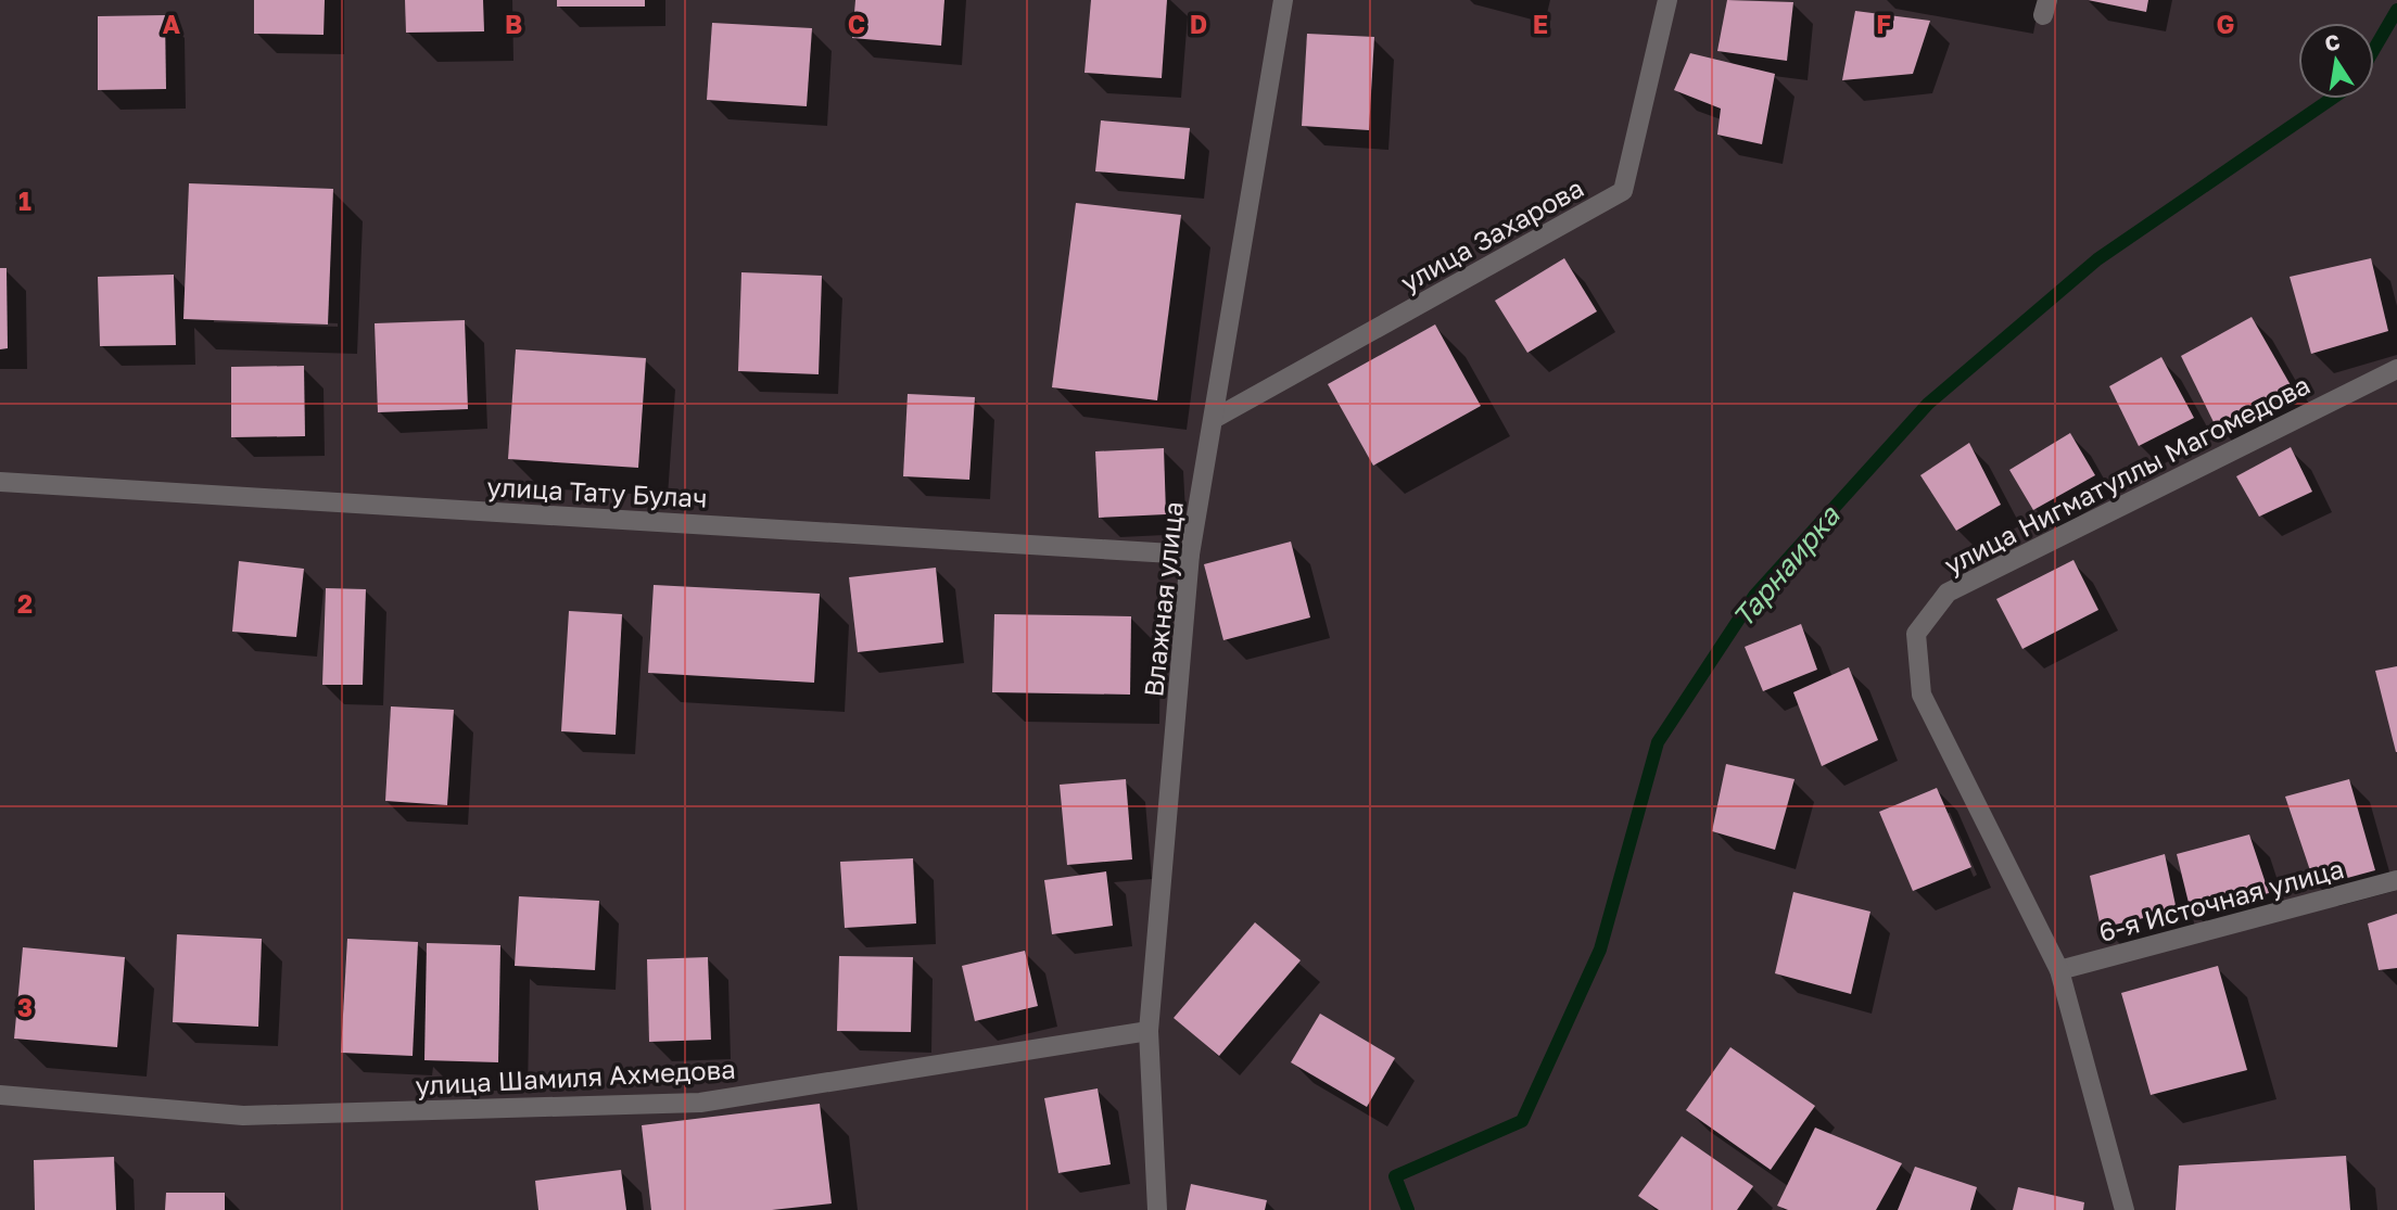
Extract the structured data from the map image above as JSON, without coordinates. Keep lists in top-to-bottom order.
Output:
{
  "streets": {
    "street": [
      "улица Захарова",
      "улица Нигматуллы Магомедова",
      "улица Тату Булач",
      "Влажная улица",
      "6-я Источная улица",
      "улица Шамиля Ахмедова"
    ]
  },
  "crossings": [
    ["улица Захарова", "Влажная улица"],
    ["улица Нигматуллы Магомедова", "6-я Источная улица"],
    ["улица Тату Булач", "Влажная улица"],
    ["Влажная улица", "улица Шамиля Ахмедова"]
  ],
  "water": ["Тарнаирка"],
  "north": "top",
  "grid": {
    "columns": [
      "A",
      "B",
      "C",
      "D",
      "E",
      "F",
      "G"
    ],
    "rows": ["1", "2", "3"]
  }
}
